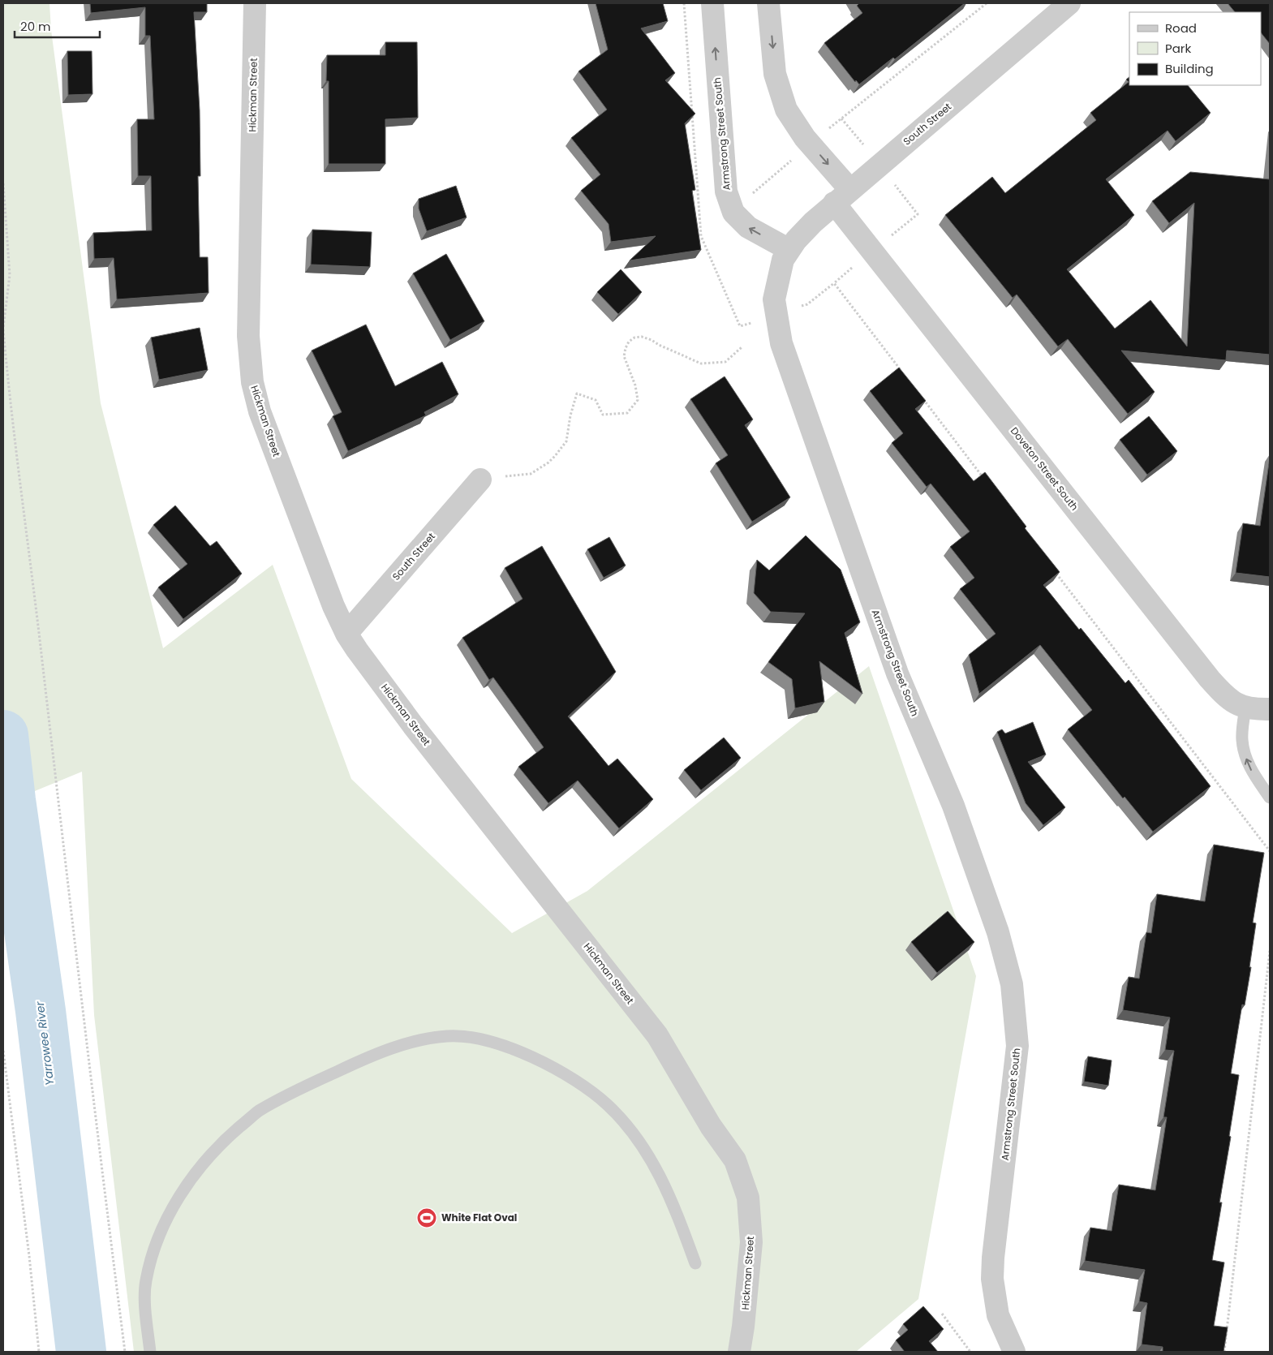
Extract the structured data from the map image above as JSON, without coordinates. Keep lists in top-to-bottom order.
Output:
{
  "streets": {
    "street": [
      "Hickman Street",
      "South Street",
      "Armstrong Street South",
      "Doveton Street South"
    ]
  },
  "crossings": [
    ["Hickman Street", "South Street"],
    ["South Street", "Armstrong Street South"],
    ["South Street", "Doveton Street South"]
  ],
  "water": ["Yarrowee River"],
  "places": {
    "sports": ["White Flat Oval"]
  },
  "legend": ["Road", "Park", "Building"],
  "scale_bar": "20 m"
}
